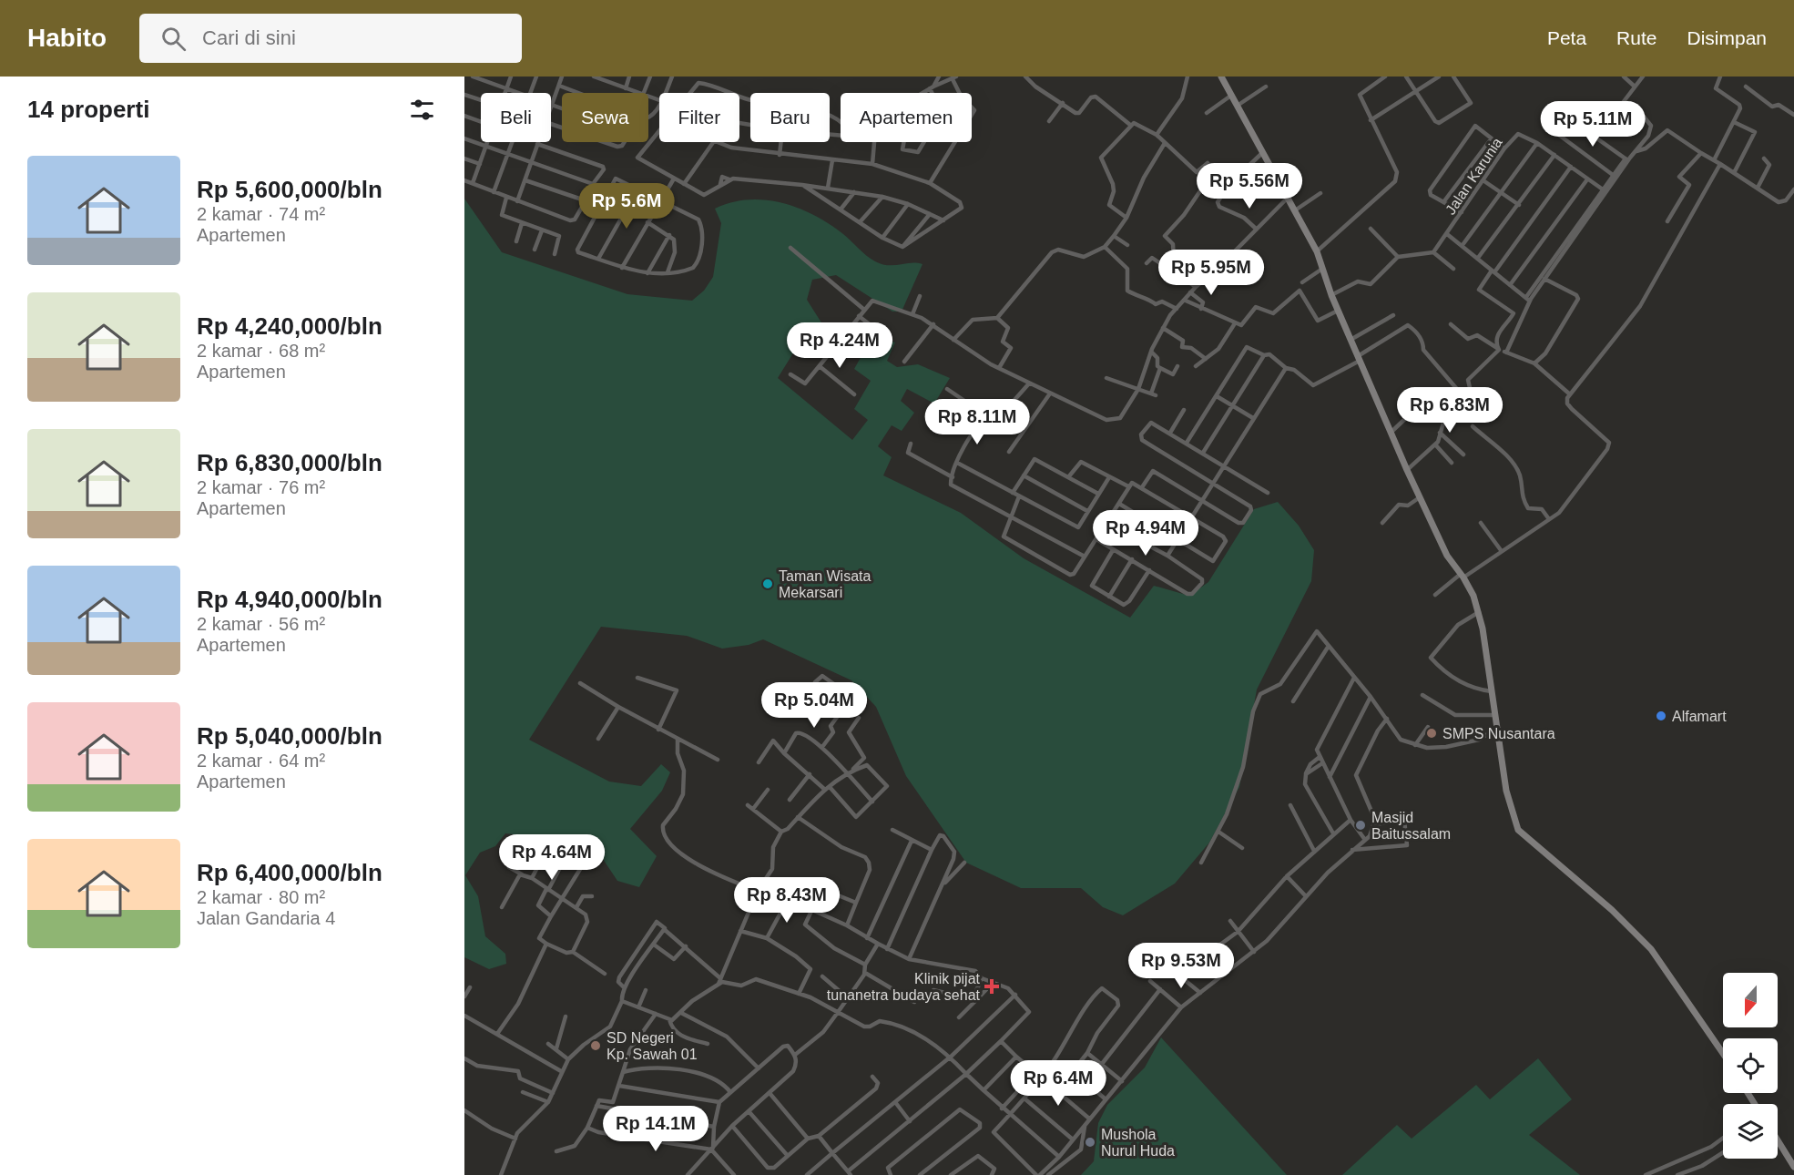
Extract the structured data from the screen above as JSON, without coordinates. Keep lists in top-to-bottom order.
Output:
{
  "streets": {
    "street": ["Jalan Karunia"]
  },
  "places": {
    "other": [
      "Taman Wisata Mekarsari",
      "Alfamart",
      "SMPS Nusantara",
      "Masjid Baitussalam",
      "SD Negeri Kp. Sawah 01",
      "Mushola Nurul Huda"
    ],
    "health": ["Klinik pijat tunanetra budaya sehat"]
  },
  "north": "bottom",
  "page": {
    "header": "Habito",
    "search": "Cari di sini",
    "nav": ["Peta", "Rute", "Disimpan"],
    "heading": "14 properti",
    "chip": [
      "Beli",
      "Sewa",
      "Filter",
      "Baru",
      "Apartemen"
    ],
    "price": [
      "Rp 5.11M",
      "Rp 5.56M",
      "Rp 5.6M",
      "Rp 5.95M",
      "Rp 4.24M",
      "Rp 6.83M",
      "Rp 8.11M",
      "Rp 4.94M",
      "Rp 5.04M",
      "Rp 4.64M",
      "Rp 8.43M",
      "Rp 9.53M",
      "Rp 6.4M",
      "Rp 14.1M"
    ],
    "list": [
      {
        "name": "Rp 5,600,000/bln",
        "note": "2 kamar · 74 m² · Apartemen"
      },
      {
        "name": "Rp 4,240,000/bln",
        "note": "2 kamar · 68 m² · Apartemen"
      },
      {
        "name": "Rp 6,830,000/bln",
        "note": "2 kamar · 76 m² · Apartemen"
      },
      {
        "name": "Rp 4,940,000/bln",
        "note": "2 kamar · 56 m² · Apartemen"
      },
      {
        "name": "Rp 5,040,000/bln",
        "note": "2 kamar · 64 m² · Apartemen"
      },
      {
        "name": "Rp 6,400,000/bln",
        "note": "2 kamar · 80 m² · Jalan Gandaria 4"
      }
    ]
  }
}
